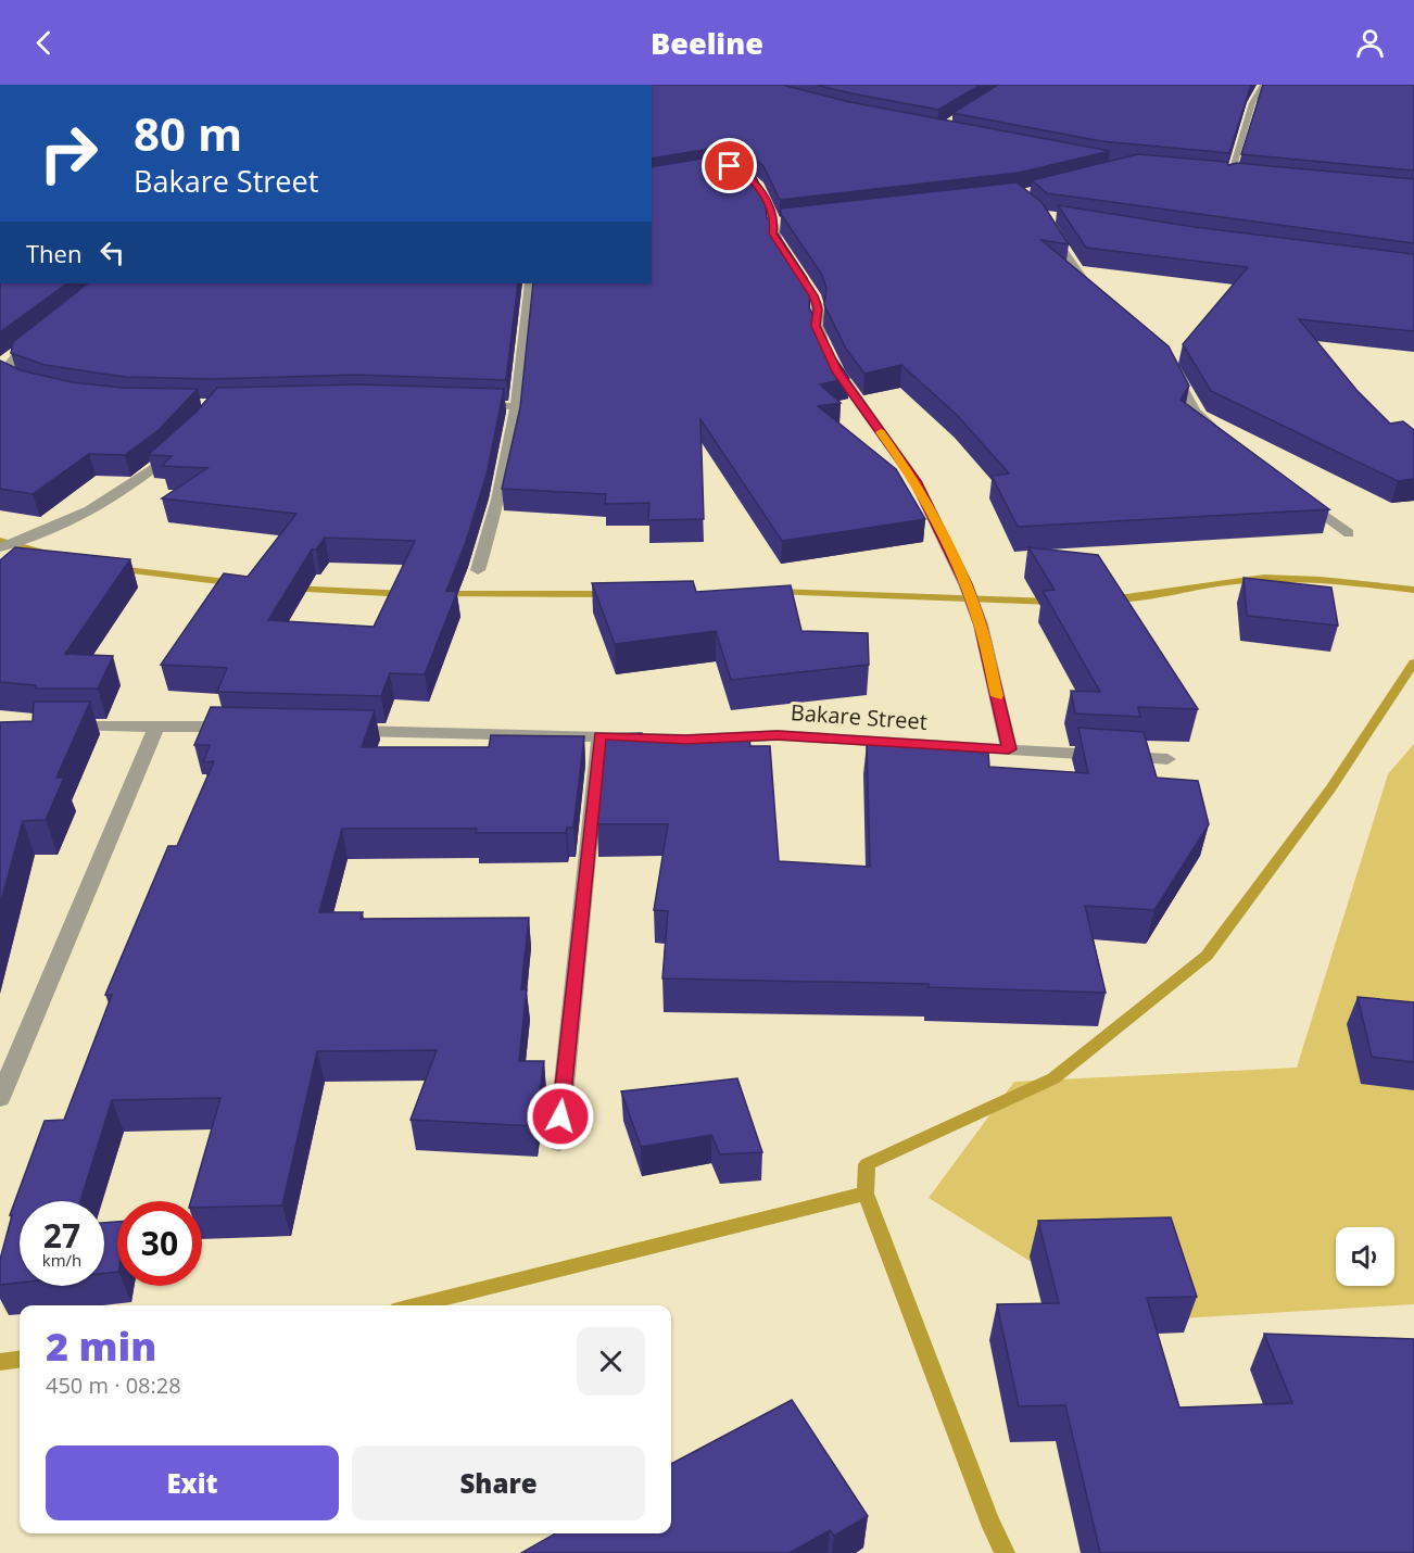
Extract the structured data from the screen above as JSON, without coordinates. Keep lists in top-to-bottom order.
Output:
{
  "streets": {
    "street": ["Bakare Street"]
  },
  "page": {
    "header": "Beeline",
    "turn": ["80 m", "Bakare Street"],
    "then": "Then",
    "speed": "27 km/h",
    "limit": "30",
    "heading": ["2 min", "450 m · 08:28"],
    "buttons": ["Exit", "Share"]
  }
}
